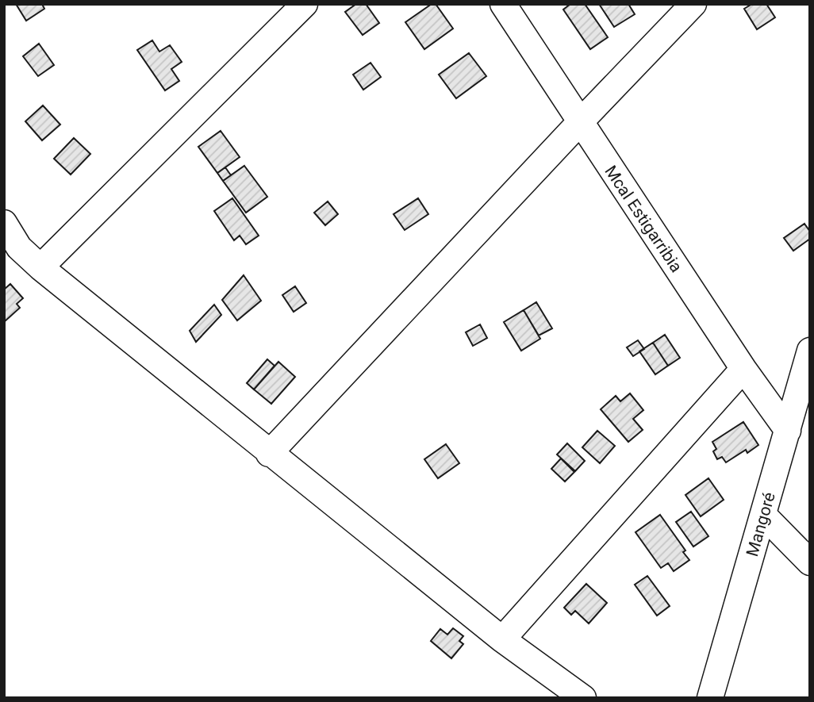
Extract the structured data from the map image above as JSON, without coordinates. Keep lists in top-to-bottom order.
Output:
{
  "streets": {
    "street": ["Mcal Estigarribia", "Mangoré"]
  },
  "crossings": [
    ["Mcal Estigarribia", "Mangoré"]
  ]
}
